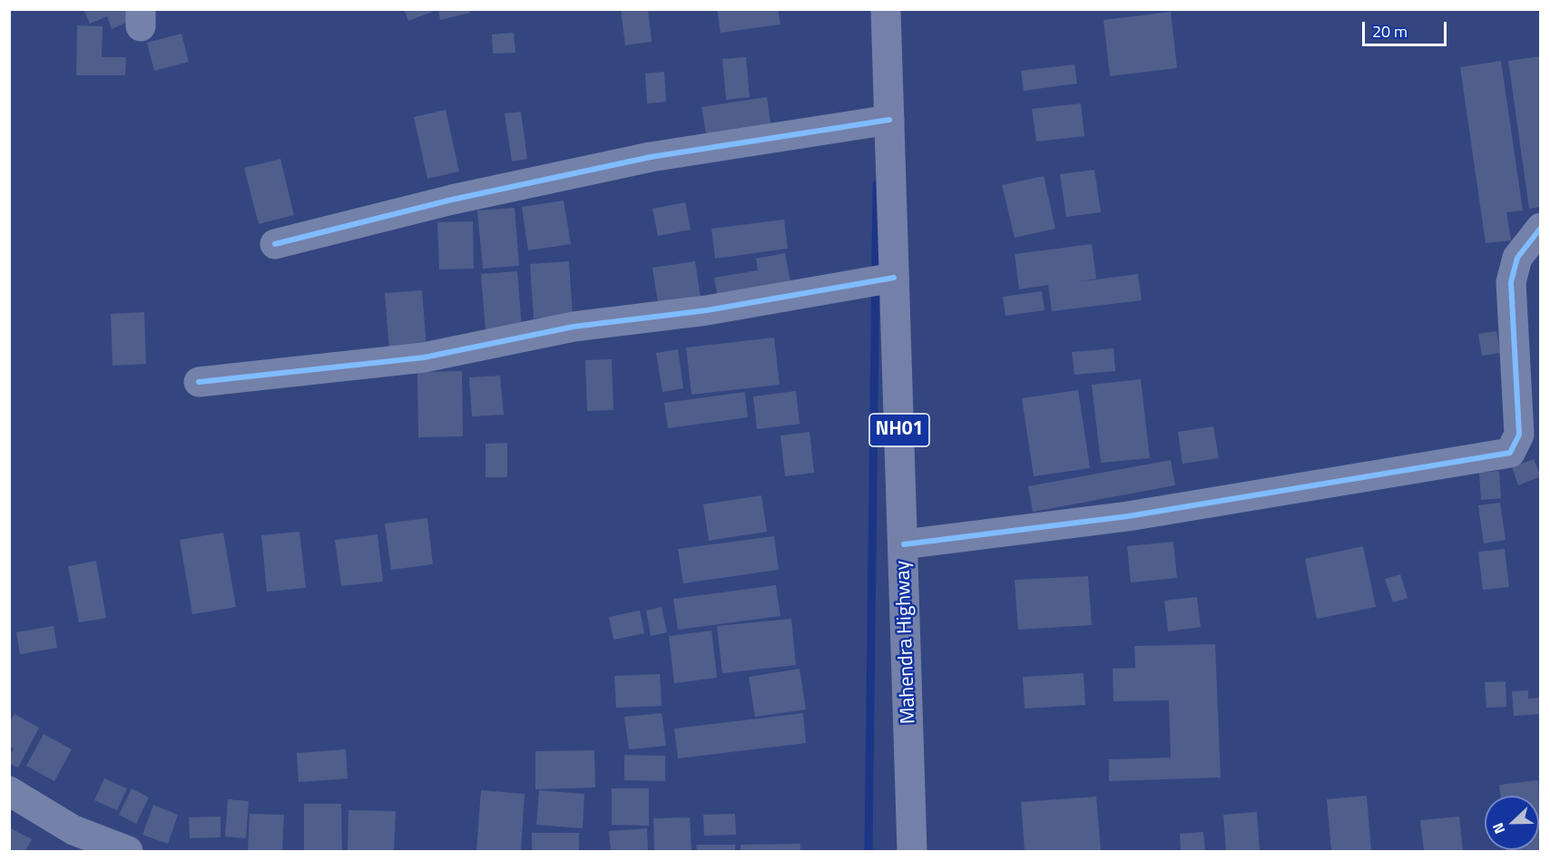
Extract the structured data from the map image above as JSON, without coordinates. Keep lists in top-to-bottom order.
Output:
{
  "streets": {
    "highway": ["NH01", "Mahendra Highway"]
  },
  "scale_bar": "20 m",
  "north": "left"
}
